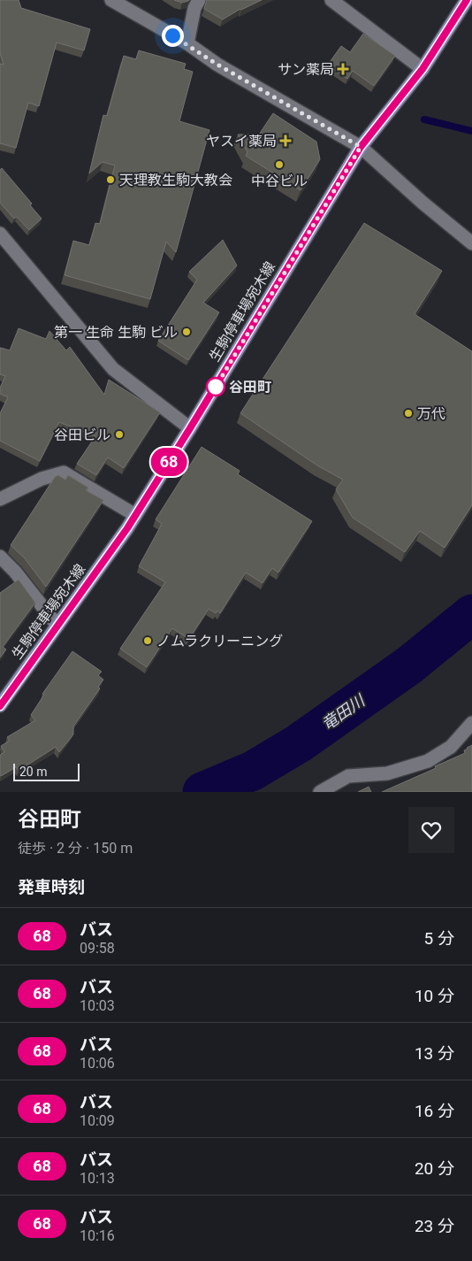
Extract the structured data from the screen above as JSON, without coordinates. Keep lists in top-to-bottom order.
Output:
{
  "streets": {
    "main road": ["生駒停車場宛木線"]
  },
  "water": ["竜田川"],
  "places": {
    "health": ["サン薬局", "ヤスイ薬局"],
    "other": [
      "中谷ビル",
      "天理教生駒大教会",
      "第一 生命 生駒 ビル",
      "谷田町",
      "万代",
      "谷田ビル",
      "ノムラクリーニング"
    ]
  },
  "lines": ["bus line 68"],
  "scale_bar": "20 m",
  "page": {
    "on_map": "68",
    "scale": "20 m",
    "heading": [
      ["谷田町", "徒歩 · 2 分 · 150 m"],
      "発車時刻"
    ],
    "list": [
      {
        "mark": "68",
        "name": "バス",
        "note": "09:58",
        "value": "5 分"
      },
      {
        "mark": "68",
        "name": "バス",
        "note": "10:03",
        "value": "10 分"
      },
      {
        "mark": "68",
        "name": "バス",
        "note": "10:06",
        "value": "13 分"
      },
      {
        "mark": "68",
        "name": "バス",
        "note": "10:09",
        "value": "16 分"
      },
      {
        "mark": "68",
        "name": "バス",
        "note": "10:13",
        "value": "20 分"
      },
      {
        "mark": "68",
        "name": "バス",
        "note": "10:16",
        "value": "23 分"
      }
    ]
  }
}
